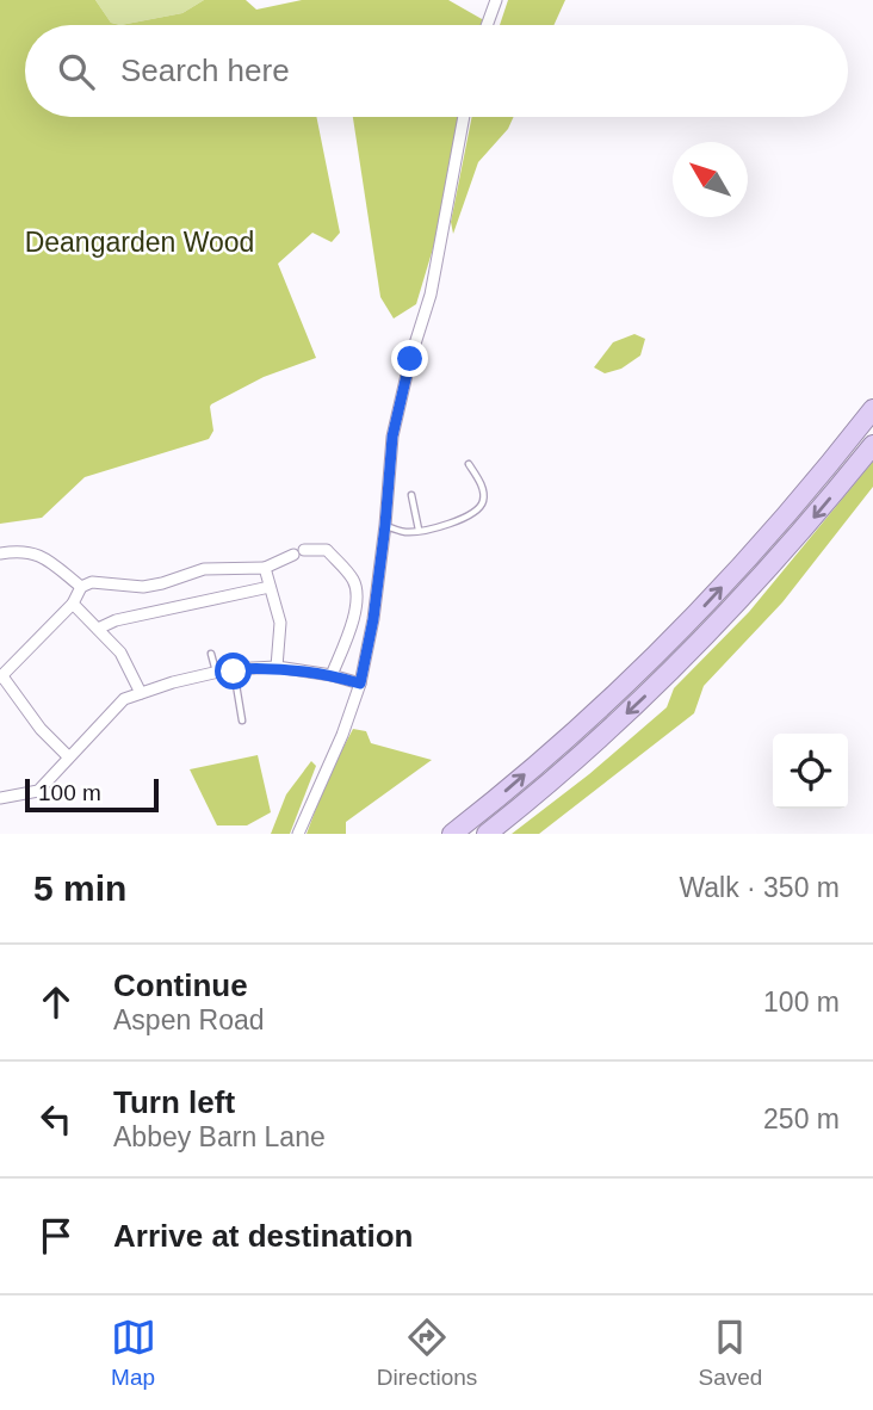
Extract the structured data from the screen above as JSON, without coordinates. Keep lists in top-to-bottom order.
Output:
{
  "parks": ["Deangarden Wood"],
  "scale_bar": "100 m",
  "north": "top left",
  "page": {
    "search": "Search here",
    "scale": "100 m",
    "heading": ["5 min", "Walk · 350 m"],
    "list": [
      ["Continue", "Aspen Road", "100 m"],
      ["Turn left", "Abbey Barn Lane", "250 m"],
      "Arrive at destination"
    ],
    "nav": ["Map", "Directions", "Saved"]
  }
}
